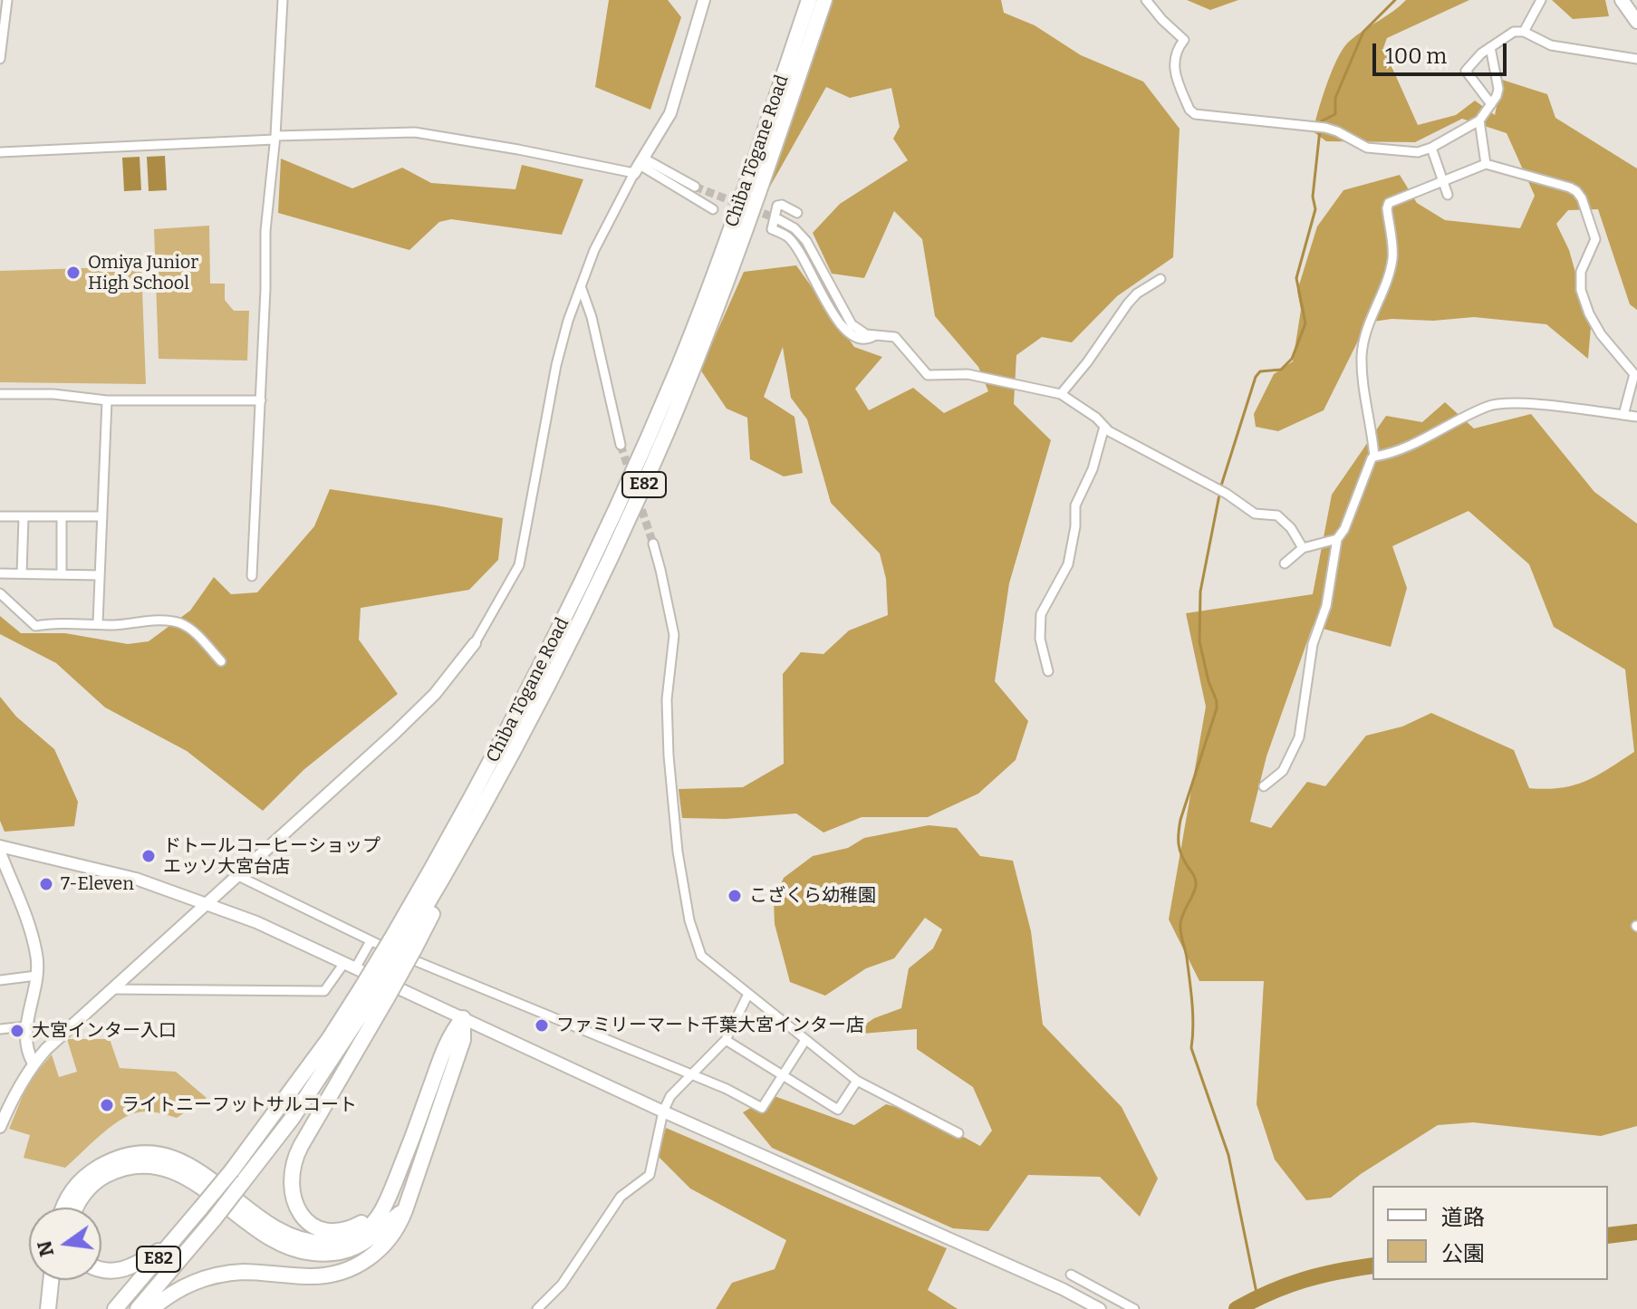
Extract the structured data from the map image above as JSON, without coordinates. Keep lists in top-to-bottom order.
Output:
{
  "streets": {
    "highway": ["Chiba Tōgane Road", "E82"]
  },
  "places": [
    "Omiya Junior High School",
    "ドトールコーヒーショップ エッソ大宮台店",
    "7-Eleven",
    "こざくら幼稚園",
    "ファミリーマート千葉大宮インター店",
    "大宮インター入口",
    "ライトニーフットサルコート"
  ],
  "legend": ["道路", "公園"],
  "scale_bar": "100 m",
  "north": "left"
}
